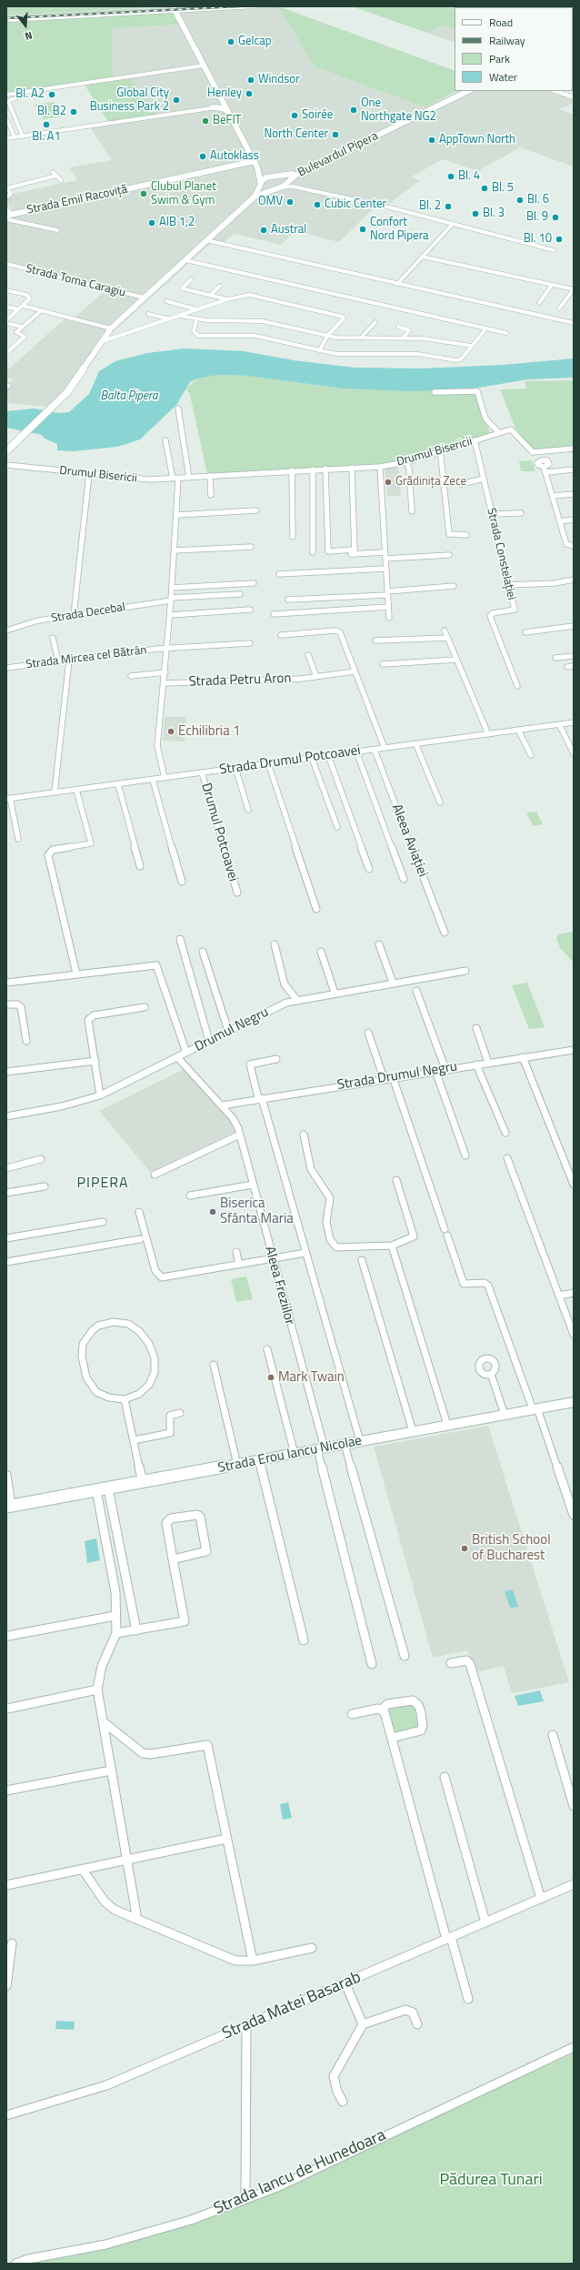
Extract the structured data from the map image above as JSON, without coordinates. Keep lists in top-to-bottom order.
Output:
{
  "streets": {
    "main road": ["Bulevardul Pipera", "Strada Emil Racoviță", "Strada Erou Iancu Nicolae"],
    "street": [
      "Strada Toma Caragiu",
      "Drumul Bisericii",
      "Strada Constelației",
      "Strada Decebal",
      "Strada Mircea cel Bătrân",
      "Strada Petru Aron",
      "Strada Drumul Potcoavei",
      "Drumul Potcoavei",
      "Aleea Aviației",
      "Drumul Negru",
      "Strada Drumul Negru",
      "Aleea Freziilor",
      "Strada Matei Basarab",
      "Strada Iancu de Hunedoara"
    ]
  },
  "crossings": [
    ["Bulevardul Pipera", "Strada Toma Caragiu"],
    ["Drumul Bisericii", "Strada Constelației"],
    ["Strada Drumul Potcoavei", "Drumul Potcoavei"],
    ["Strada Drumul Potcoavei", "Aleea Aviației"],
    ["Drumul Negru", "Aleea Freziilor"],
    ["Strada Drumul Negru", "Aleea Freziilor"],
    ["Aleea Freziilor", "Strada Erou Iancu Nicolae"]
  ],
  "districts": ["PIPERA"],
  "water": ["Balta Pipera"],
  "parks": ["Pădurea Tunari"],
  "places": [
    "Gelcap",
    "Windsor",
    "Henley",
    "Bl. A2",
    "Global City Business Park 2",
    "One Northgate NG2",
    "Bl. B2",
    "Soirée",
    "BeFIT",
    "Bl. A1",
    "North Center",
    "AppTown North",
    "Autoklass",
    "Bl. 4",
    "Bl. 5",
    "Clubul Planet Swim & Gym",
    "Bl. 6",
    "OMV",
    "Cubic Center",
    "Bl. 2",
    "Bl. 3",
    "Bl. 9",
    "AIB 1,2",
    "Confort Nord Pipera",
    "Austral",
    "Bl. 10",
    "Grădinița Zece",
    "Echilibria 1",
    "Biserica Sfânta Maria",
    "Mark Twain",
    "British School of Bucharest"
  ],
  "legend": [
    "Road",
    "Railway",
    "Park",
    "Water"
  ],
  "north": "bottom"
}
